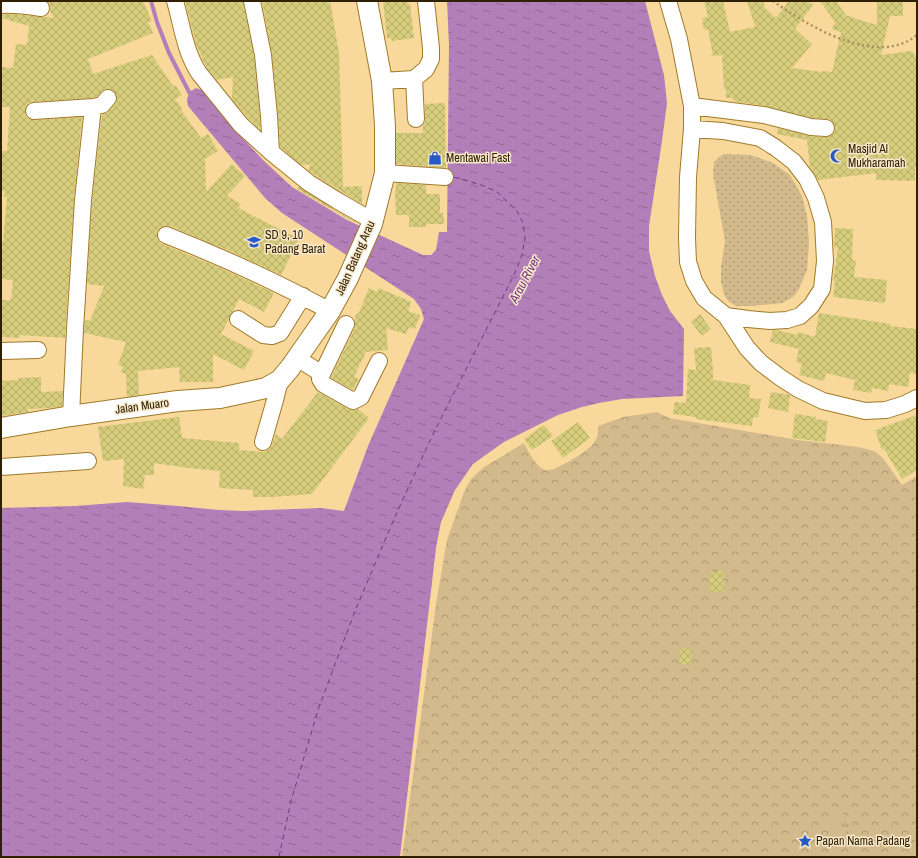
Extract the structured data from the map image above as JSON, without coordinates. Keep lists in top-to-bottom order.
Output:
{
  "streets": {
    "main road": ["Jalan Batang Arau", "Jalan Muaro"]
  },
  "crossings": [
    ["Jalan Batang Arau", "Jalan Muaro"]
  ],
  "water": ["Arau River"],
  "places": {
    "mosque": ["Masjid Al Mukharamah"],
    "shop": ["Mentawai Fast"],
    "school or university": ["SD 9, 10 Padang Barat"],
    "place": ["Papan Nama Padang"]
  }
}
